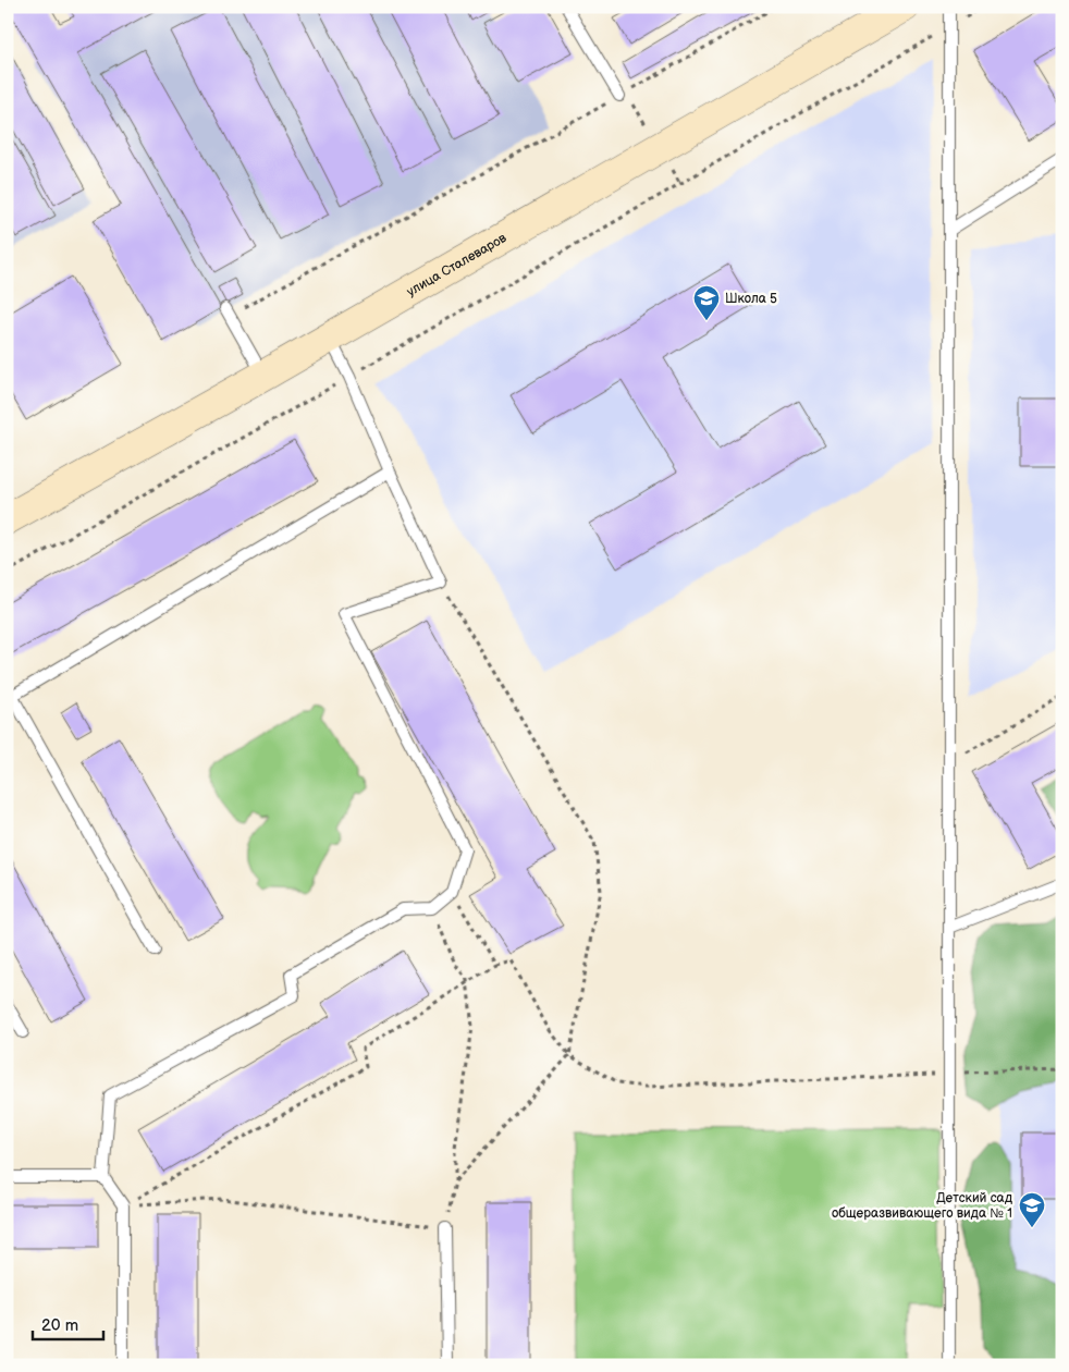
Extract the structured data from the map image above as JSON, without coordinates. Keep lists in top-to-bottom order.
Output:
{
  "streets": {
    "main road": ["улица Сталеваров"]
  },
  "places": {
    "school or university": ["Школа 5", "Детский сад общеразвивающего вида № 1"]
  },
  "scale_bar": "20 m"
}
